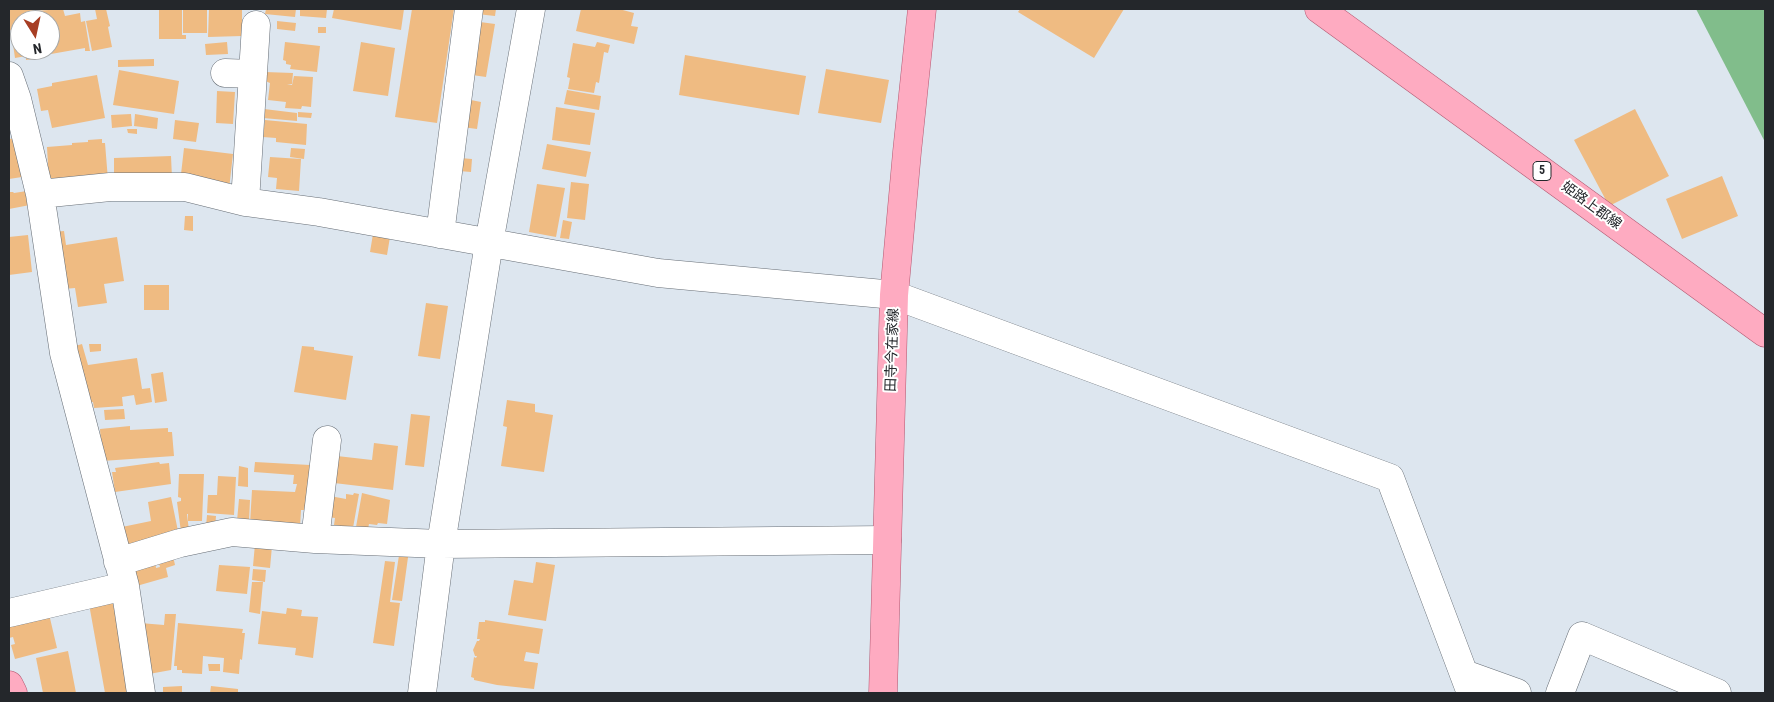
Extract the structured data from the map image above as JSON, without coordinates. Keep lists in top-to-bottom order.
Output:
{
  "streets": {
    "main road": ["5", "姫路上郡線", "田寺今在家線"]
  },
  "north": "bottom"
}
